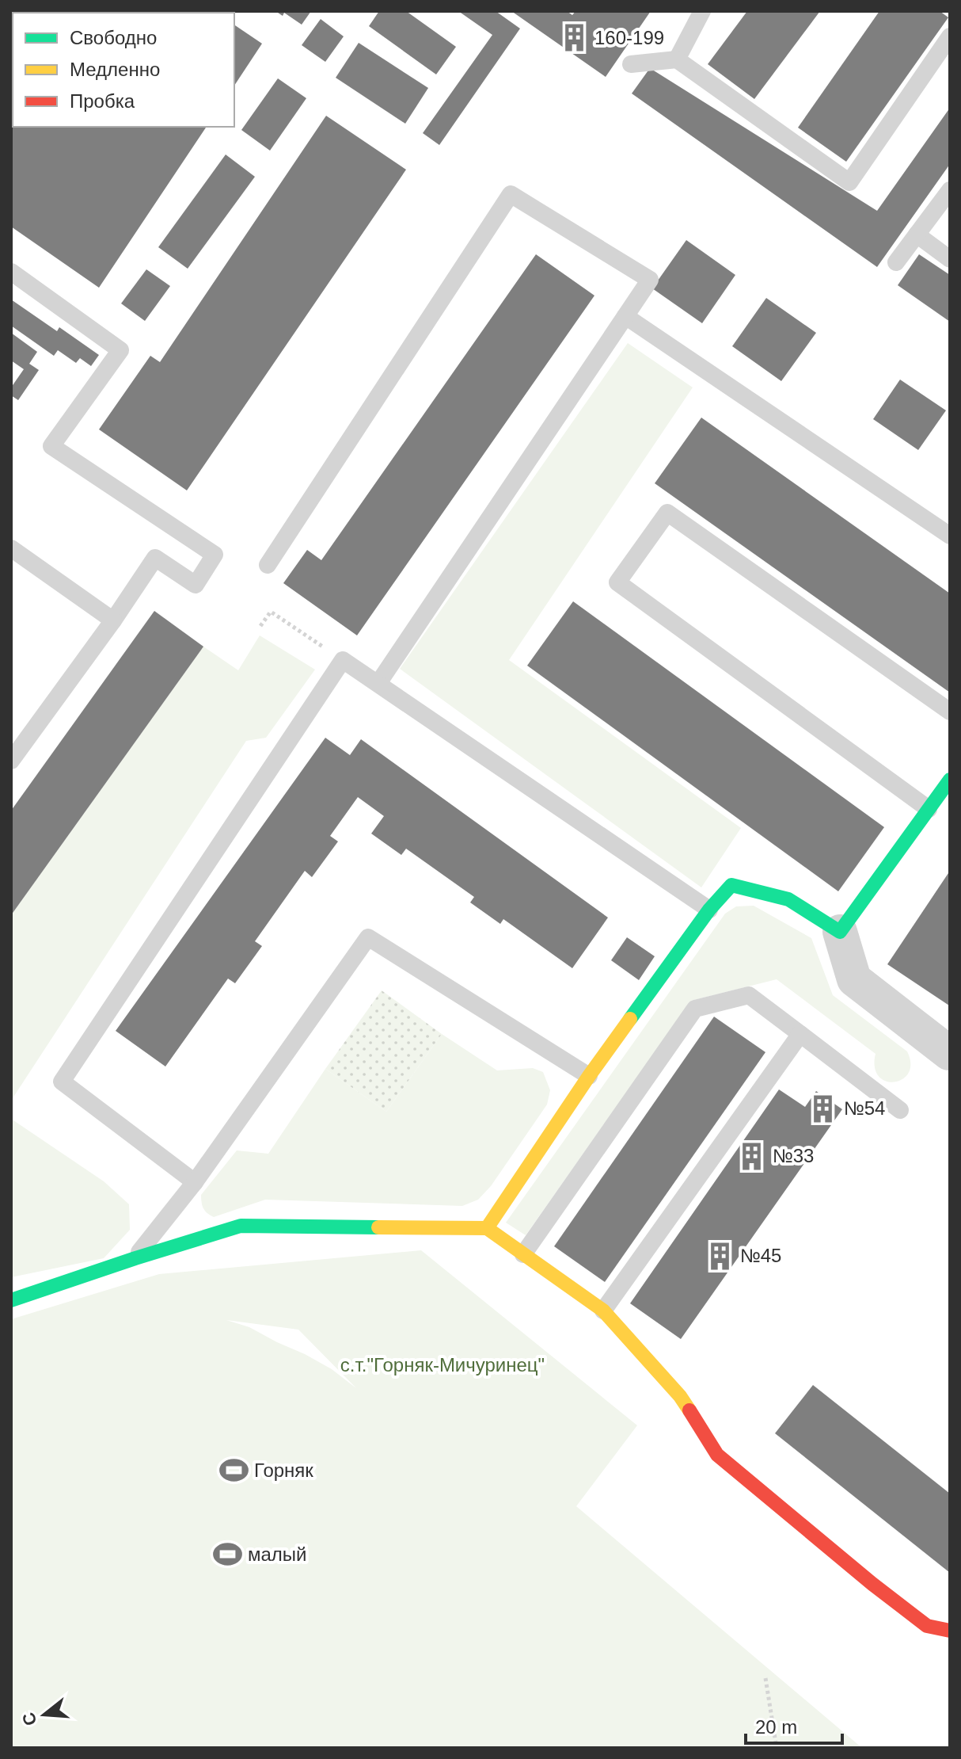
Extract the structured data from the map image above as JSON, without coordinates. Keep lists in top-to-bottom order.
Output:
{
  "parks": ["с.т.\"Горняк-Мичуринец\""],
  "places": {
    "building": [
      "160-199",
      "№54",
      "№33",
      "№45"
    ],
    "sports": ["Горняк", "малый"]
  },
  "legend": ["Свободно", "Медленно", "Пробка"],
  "scale_bar": "20 m",
  "north": "left"
}
